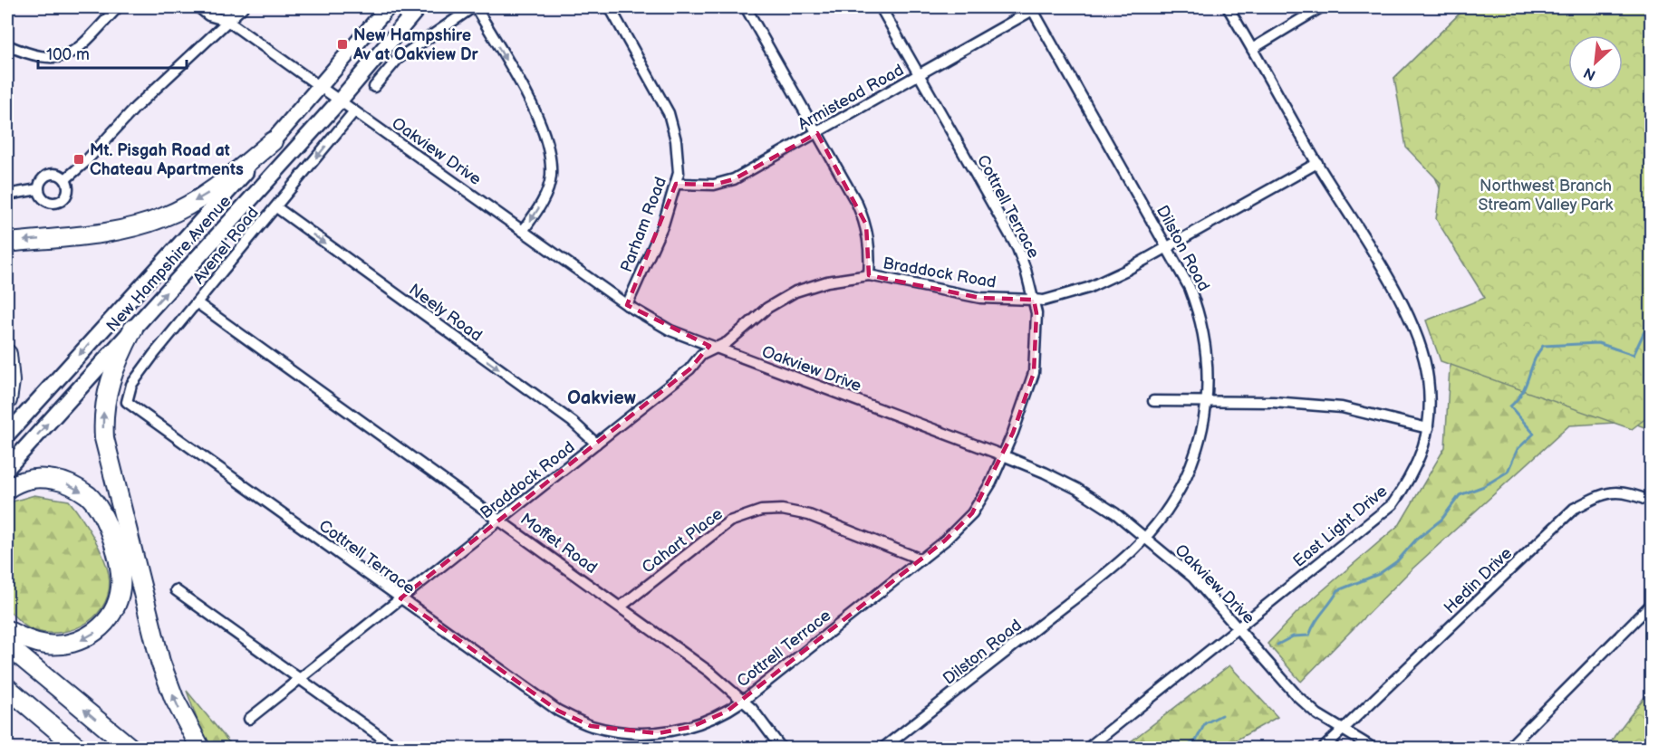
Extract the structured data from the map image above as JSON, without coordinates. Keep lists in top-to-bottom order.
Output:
{
  "streets": {
    "main road": ["New Hampshire Avenue"],
    "street": [
      "Armistead Road",
      "Oakview Drive",
      "Cottrell Terrace",
      "Parham Road",
      "Avenel Road",
      "Dilston Road",
      "Braddock Road",
      "Neely Road",
      "East Light Drive",
      "Cahart Place",
      "Moffet Road",
      "Hedin Drive"
    ]
  },
  "crossings": [
    ["Armistead Road", "Cottrell Terrace"],
    ["Armistead Road", "Parham Road"],
    ["Armistead Road", "Dilston Road"],
    ["Oakview Drive", "Cottrell Terrace"],
    ["Oakview Drive", "Parham Road"],
    ["Oakview Drive", "Avenel Road"],
    ["Oakview Drive", "Dilston Road"],
    ["Oakview Drive", "New Hampshire Avenue"],
    ["Oakview Drive", "Braddock Road"],
    ["Oakview Drive", "East Light Drive"],
    ["Oakview Drive", "Hedin Drive"],
    ["Cottrell Terrace", "Avenel Road"],
    ["Cottrell Terrace", "Braddock Road"],
    ["Cottrell Terrace", "Cahart Place"],
    ["Cottrell Terrace", "Moffet Road"],
    ["Avenel Road", "Neely Road"],
    ["Avenel Road", "Moffet Road"],
    ["Dilston Road", "Braddock Road"],
    ["Braddock Road", "Neely Road"],
    ["Braddock Road", "East Light Drive"],
    ["Braddock Road", "Moffet Road"],
    ["Cahart Place", "Moffet Road"]
  ],
  "one_way": ["Neely Road"],
  "districts": ["Oakview"],
  "parks": ["Northwest Branch Stream Valley Park"],
  "places": {
    "transit": ["New Hampshire Av at Oakview Dr", "Mt. Pisgah Road at Chateau Apartments"]
  },
  "scale_bar": "100 m",
  "north": "bottom left"
}
